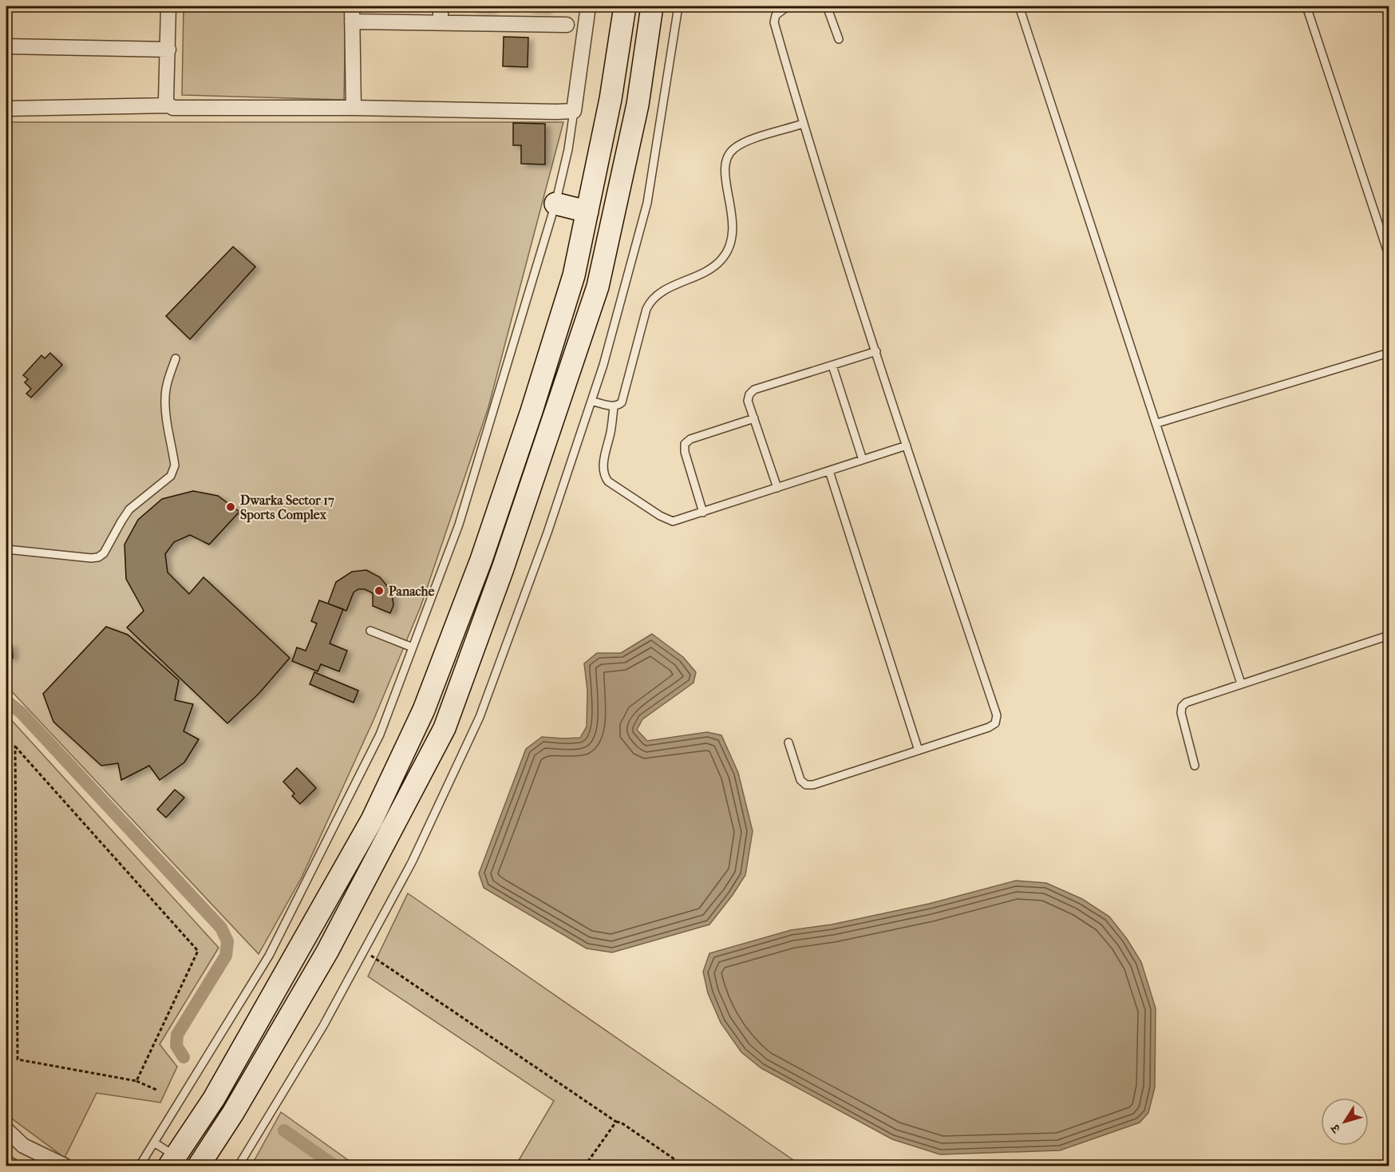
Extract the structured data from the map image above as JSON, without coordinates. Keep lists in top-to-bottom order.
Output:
{
  "places": ["Dwarka Sector 17 Sports Complex", "Panache"],
  "north": "bottom left"
}
